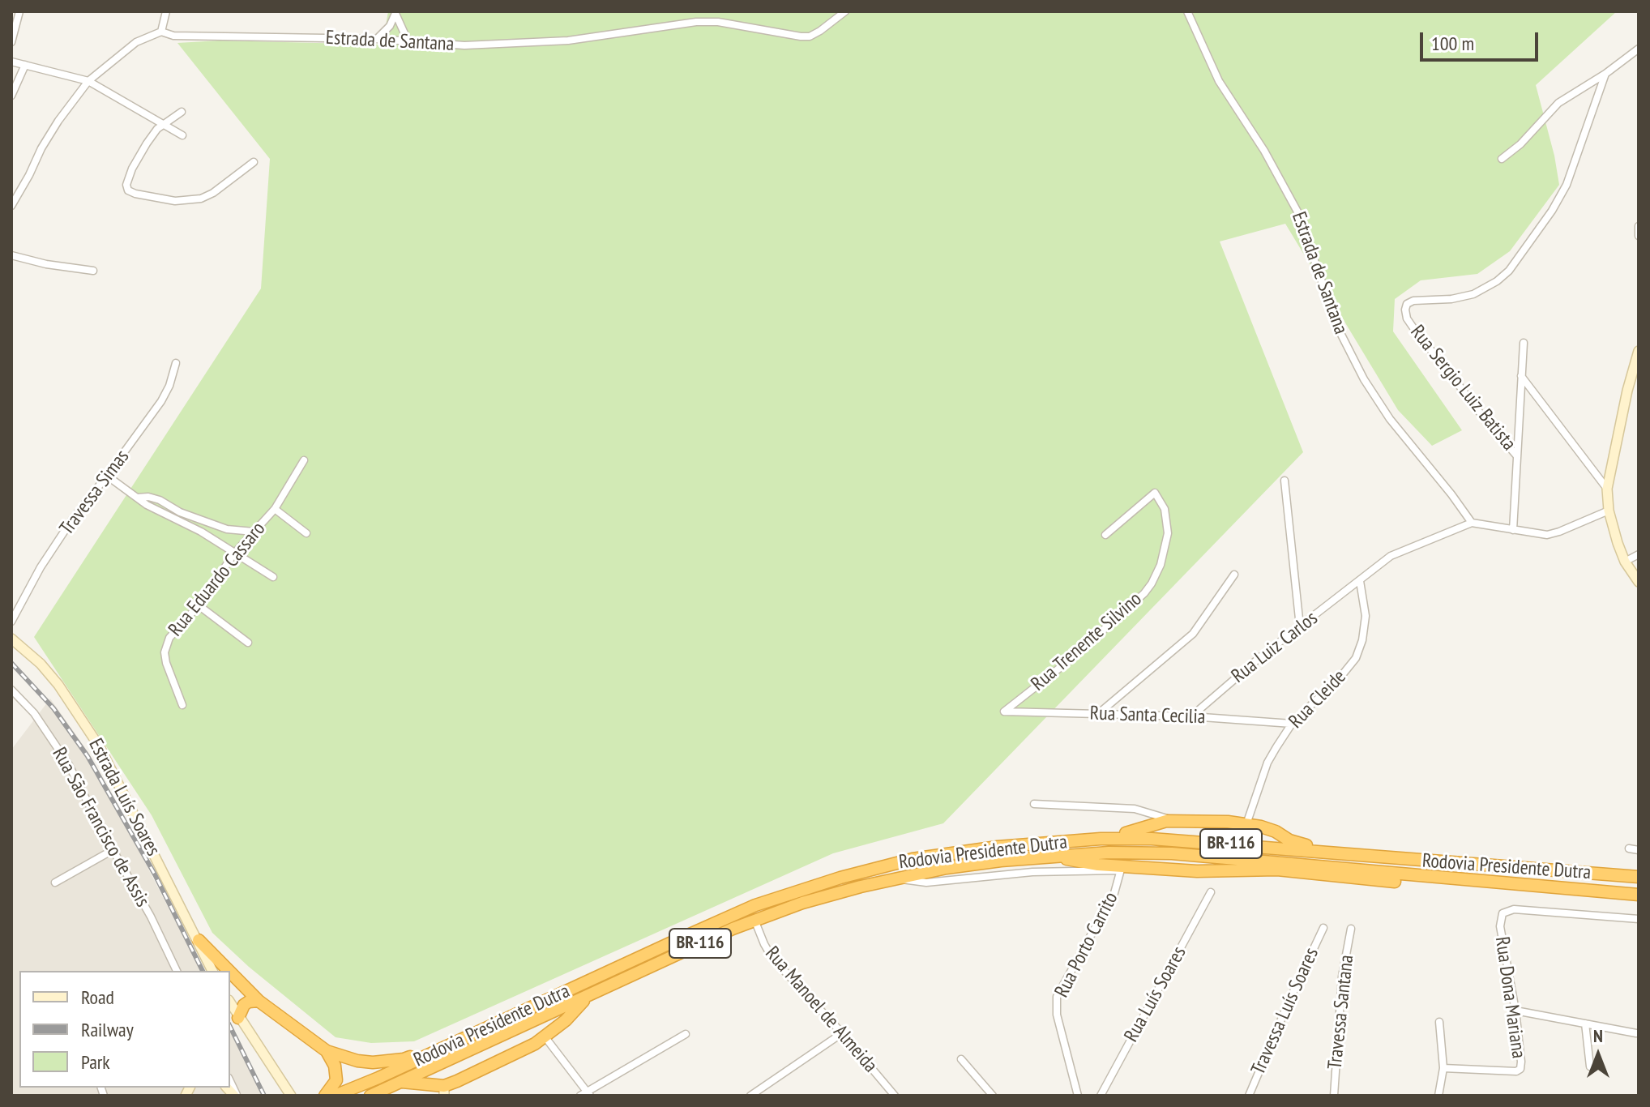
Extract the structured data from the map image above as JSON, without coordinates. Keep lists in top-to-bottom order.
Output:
{
  "streets": {
    "highway": ["BR-116", "Rodovia Presidente Dutra"],
    "main road": ["Estrada Luís Soares"],
    "street": [
      "Estrada de Santana",
      "Rua Sergio Luiz Batista",
      "Travessa Simas",
      "Rua Eduardo Cassaro",
      "Rua Trenente Silvino",
      "Rua Luiz Carlos",
      "Rua Cleide",
      "Rua Santa Cecilia",
      "Rua São Francisco de Assis",
      "Rua Porto Carrito",
      "Rua Luís Soares",
      "Rua Dona Mariana",
      "Rua Manoel de Almeida",
      "Travessa Luís Soares",
      "Travessa Santana"
    ]
  },
  "crossings": [
    ["Rua Trenente Silvino", "Rua Santa Cecilia"],
    ["Rua Luiz Carlos", "Rua Cleide"],
    ["Rua Luiz Carlos", "Rua Santa Cecilia"],
    ["Rua Cleide", "Rua Santa Cecilia"],
    ["Rodovia Presidente Dutra", "Rua Manoel de Almeida"]
  ],
  "legend": ["Road", "Railway", "Park"],
  "scale_bar": "100 m",
  "north": "top"
}
